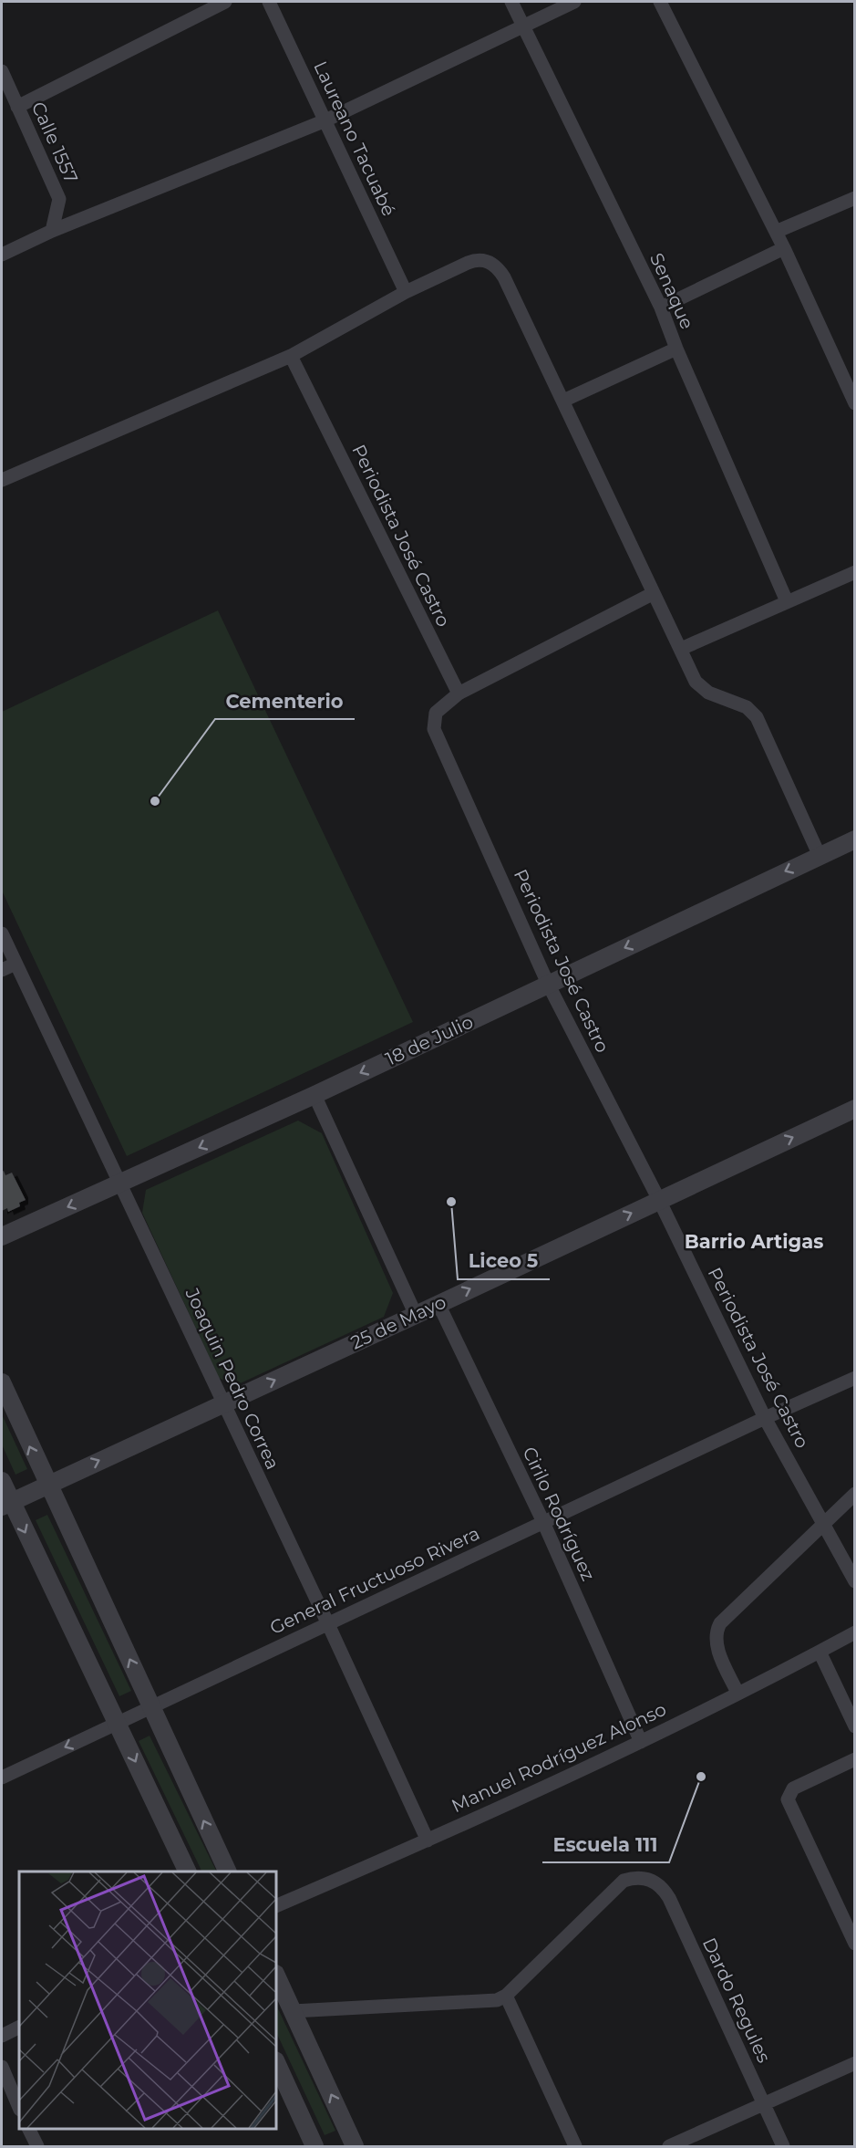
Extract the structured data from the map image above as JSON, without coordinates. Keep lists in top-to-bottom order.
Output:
{
  "streets": {
    "street": [
      "Laureano Tacuabé",
      "Calle 1557",
      "Senaque",
      "Periodista José Castro",
      "18 de Julio",
      "25 de Mayo",
      "Joaquin Pedro Correa",
      "Cirilo Rodríguez",
      "General Fructuoso Rivera",
      "Manuel Rodríguez Alonso",
      "Dardo Regules"
    ]
  },
  "crossings": [
    ["Periodista José Castro", "18 de Julio"],
    ["Periodista José Castro", "25 de Mayo"],
    ["Periodista José Castro", "General Fructuoso Rivera"],
    ["18 de Julio", "Joaquin Pedro Correa"],
    ["25 de Mayo", "Joaquin Pedro Correa"],
    ["25 de Mayo", "Cirilo Rodríguez"],
    ["Joaquin Pedro Correa", "General Fructuoso Rivera"],
    ["Joaquin Pedro Correa", "Manuel Rodríguez Alonso"],
    ["Cirilo Rodríguez", "General Fructuoso Rivera"],
    ["Cirilo Rodríguez", "Manuel Rodríguez Alonso"]
  ],
  "one_way": ["18 de Julio", "25 de Mayo"],
  "districts": ["Barrio Artigas"],
  "places": ["Cementerio", "Liceo 5", "Escuela 111"]
}
